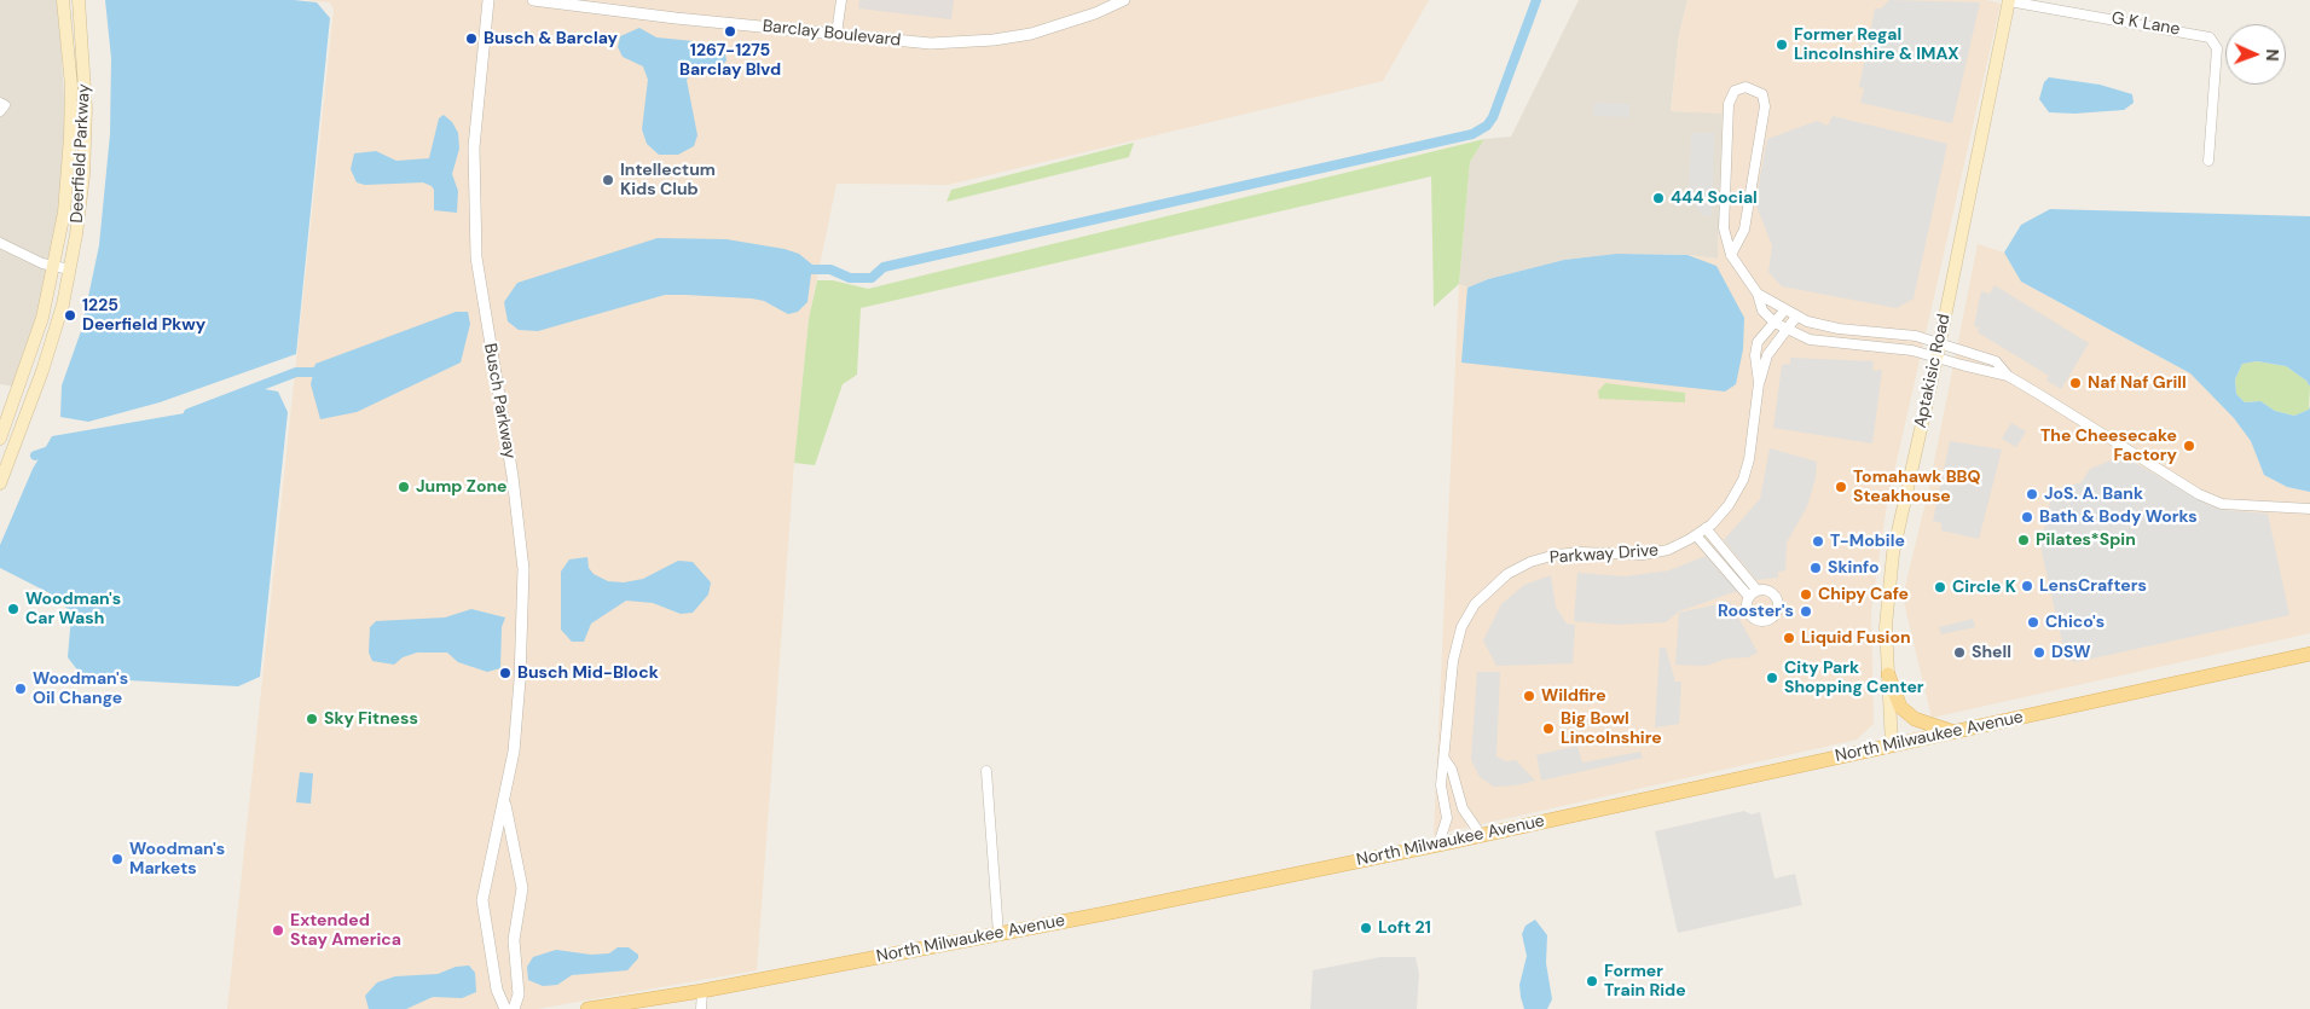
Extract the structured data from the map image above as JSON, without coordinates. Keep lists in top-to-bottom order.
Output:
{
  "streets": {
    "main road": ["Deerfield Parkway", "Aptakisic Road", "North Milwaukee Avenue"],
    "street": [
      "G K Lane",
      "Barclay Boulevard",
      "Busch Parkway",
      "Parkway Drive"
    ]
  },
  "crossings": [
    ["G K Lane", "Aptakisic Road"],
    ["Aptakisic Road", "North Milwaukee Avenue"],
    ["Parkway Drive", "North Milwaukee Avenue"]
  ],
  "places": [
    "1267-1275 Barclay Blvd",
    "Busch & Barclay",
    "Former Regal Lincolnshire & IMAX",
    "Intellectum Kids Club",
    "444 Social",
    "1225 Deerfield Pkwy",
    "Naf Naf Grill",
    "The Cheesecake Factory",
    "Jump Zone",
    "Tomahawk BBQ Steakhouse",
    "JoS. A. Bank",
    "Bath & Body Works",
    "Pilates*Spin",
    "T-Mobile",
    "Skinfo",
    "LensCrafters",
    "Circle K",
    "Chipy Cafe",
    "Woodman's Car Wash",
    "Rooster's",
    "Chico's",
    "Liquid Fusion",
    "Shell",
    "DSW",
    "Busch Mid-Block",
    "City Park Shopping Center",
    "Woodman's Oil Change",
    "Wildfire",
    "Sky Fitness",
    "Big Bowl Lincolnshire",
    "Woodman's Markets",
    "Loft 21",
    "Extended Stay America",
    "Former Train Ride"
  ],
  "north": "right"
}
